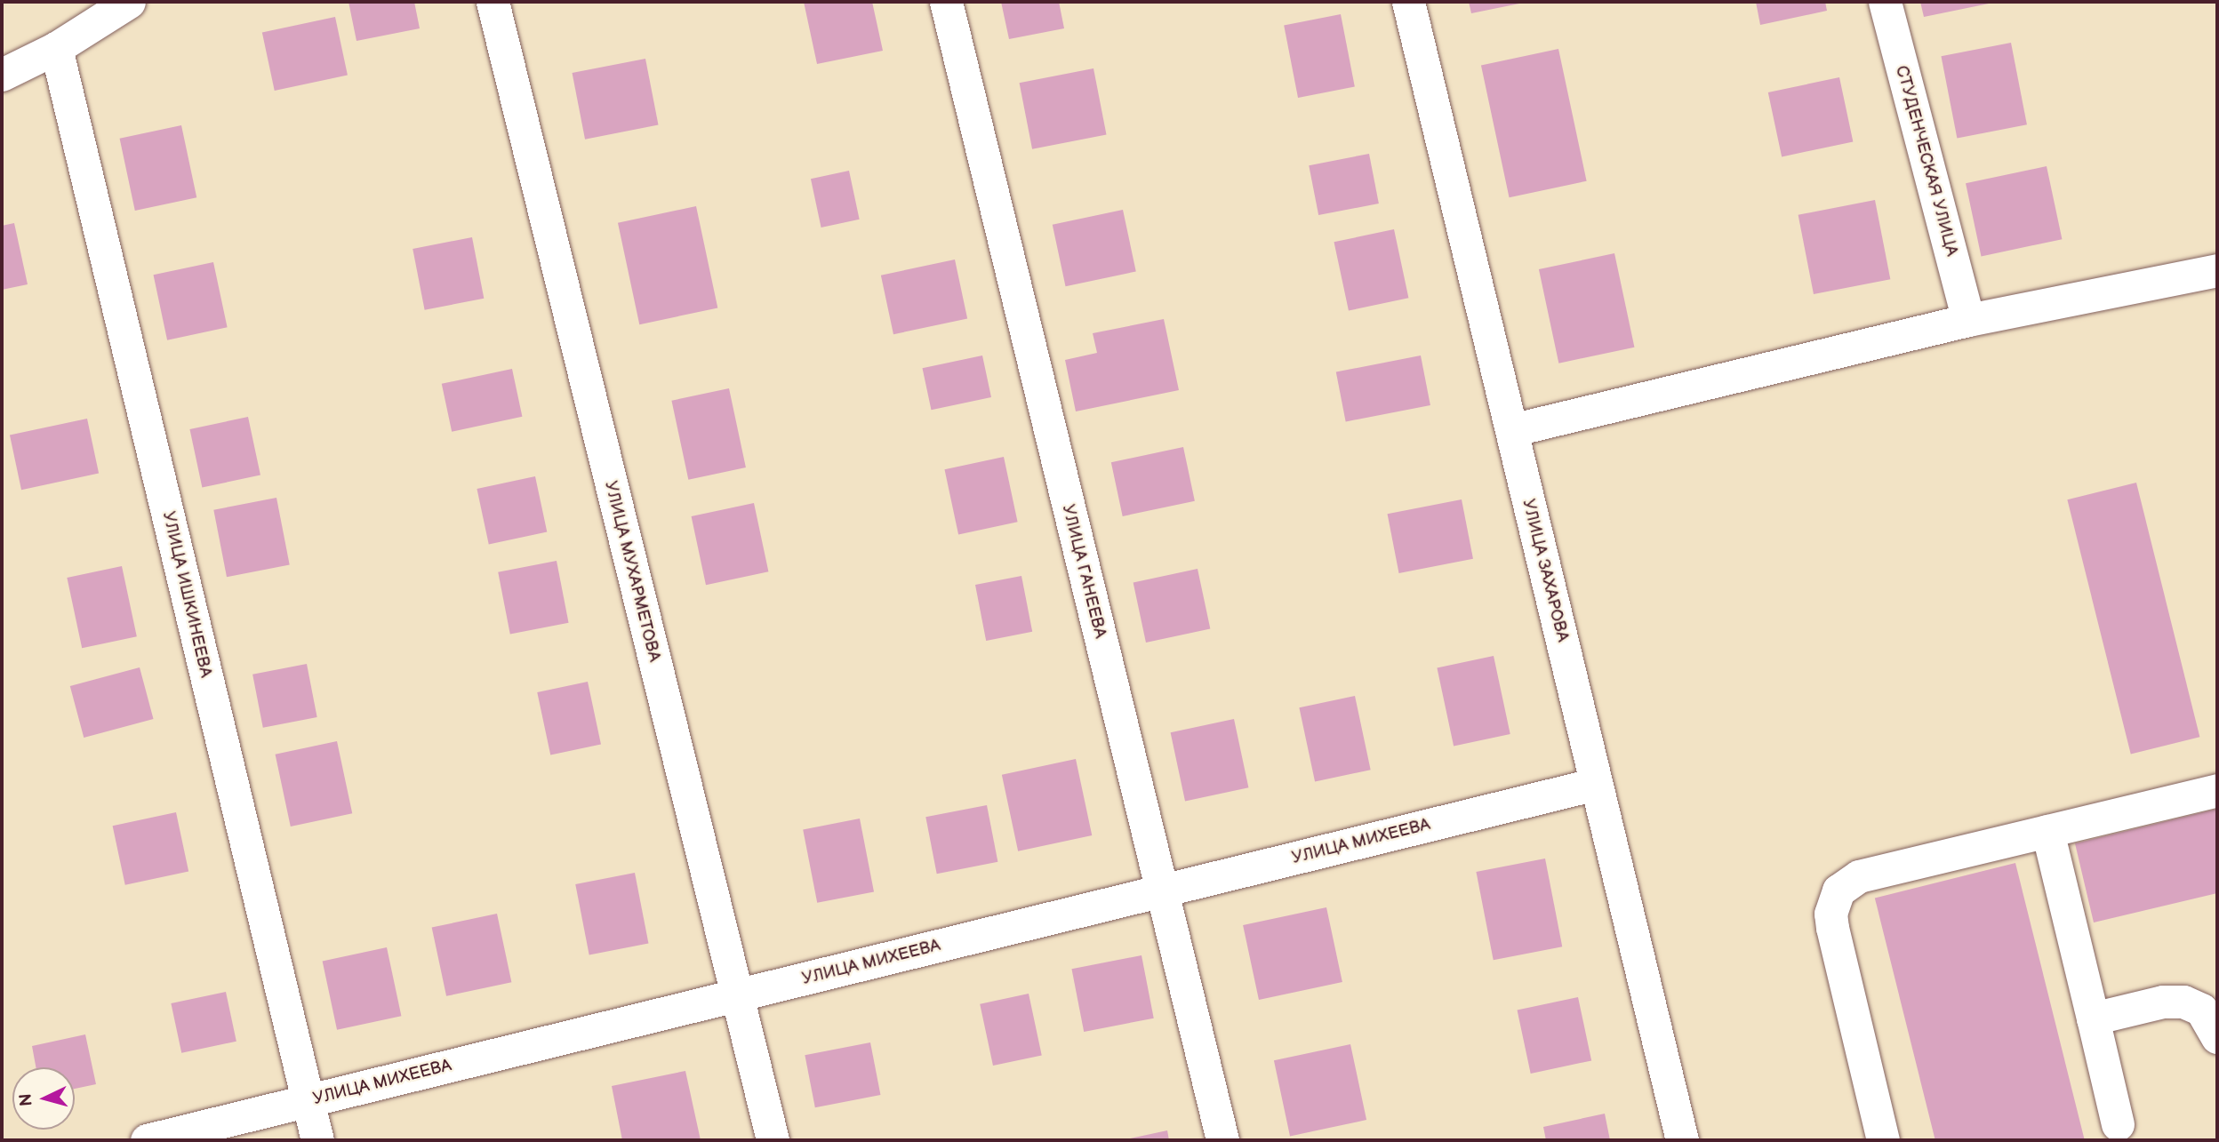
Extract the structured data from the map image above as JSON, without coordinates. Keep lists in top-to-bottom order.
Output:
{
  "streets": {
    "street": [
      "СТУДЕНЧЕСКАЯ УЛИЦА",
      "УЛИЦА ЗАХАРОВА",
      "УЛИЦА МУХАРМЕТОВА",
      "УЛИЦА ГАНЕЕВА",
      "УЛИЦА ИШКИНЕЕВА",
      "УЛИЦА МИХЕЕВА"
    ]
  },
  "crossings": [
    ["УЛИЦА ЗАХАРОВА", "УЛИЦА МИХЕЕВА"],
    ["УЛИЦА МУХАРМЕТОВА", "УЛИЦА МИХЕЕВА"],
    ["УЛИЦА ГАНЕЕВА", "УЛИЦА МИХЕЕВА"],
    ["УЛИЦА ИШКИНЕЕВА", "УЛИЦА МИХЕЕВА"]
  ],
  "north": "left"
}
